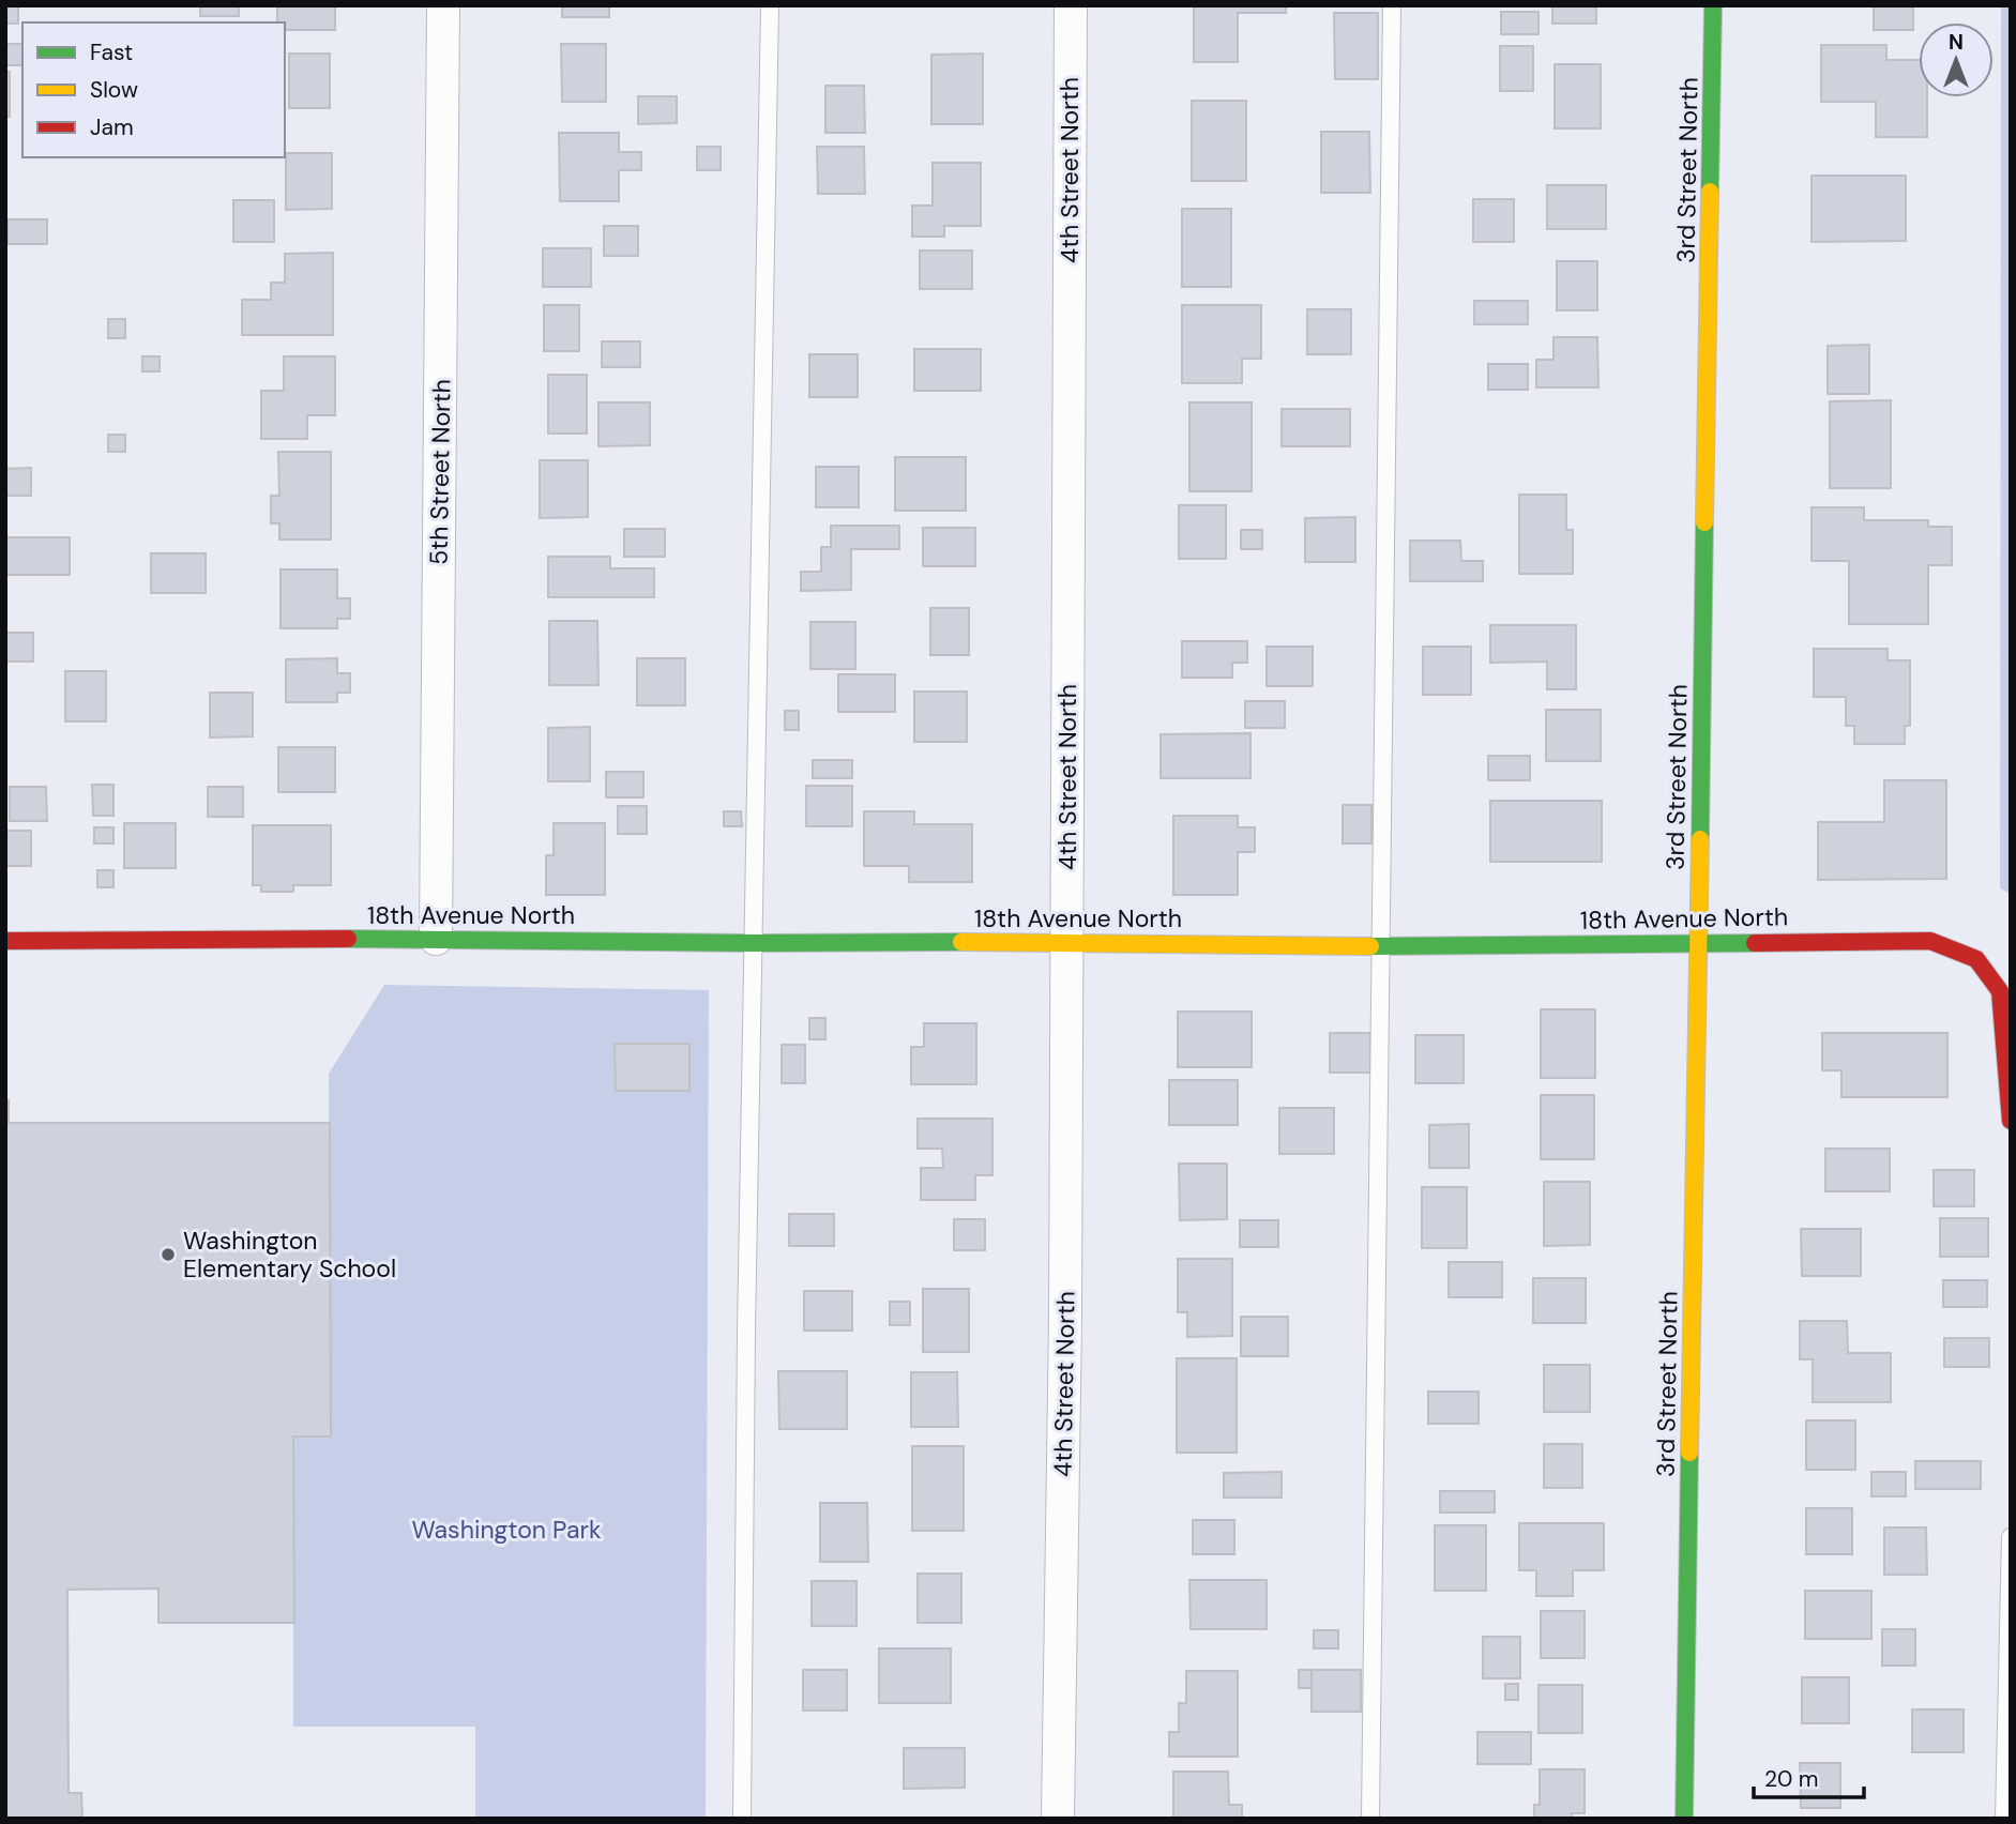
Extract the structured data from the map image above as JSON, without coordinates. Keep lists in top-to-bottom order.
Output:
{
  "streets": {
    "street": [
      "4th Street North",
      "3rd Street North",
      "5th Street North",
      "18th Avenue North"
    ]
  },
  "crossings": [
    ["4th Street North", "18th Avenue North"],
    ["3rd Street North", "18th Avenue North"],
    ["5th Street North", "18th Avenue North"]
  ],
  "parks": ["Washington Park"],
  "places": ["Washington Elementary School"],
  "legend": ["Fast", "Slow", "Jam"],
  "scale_bar": "20 m",
  "north": "top"
}
